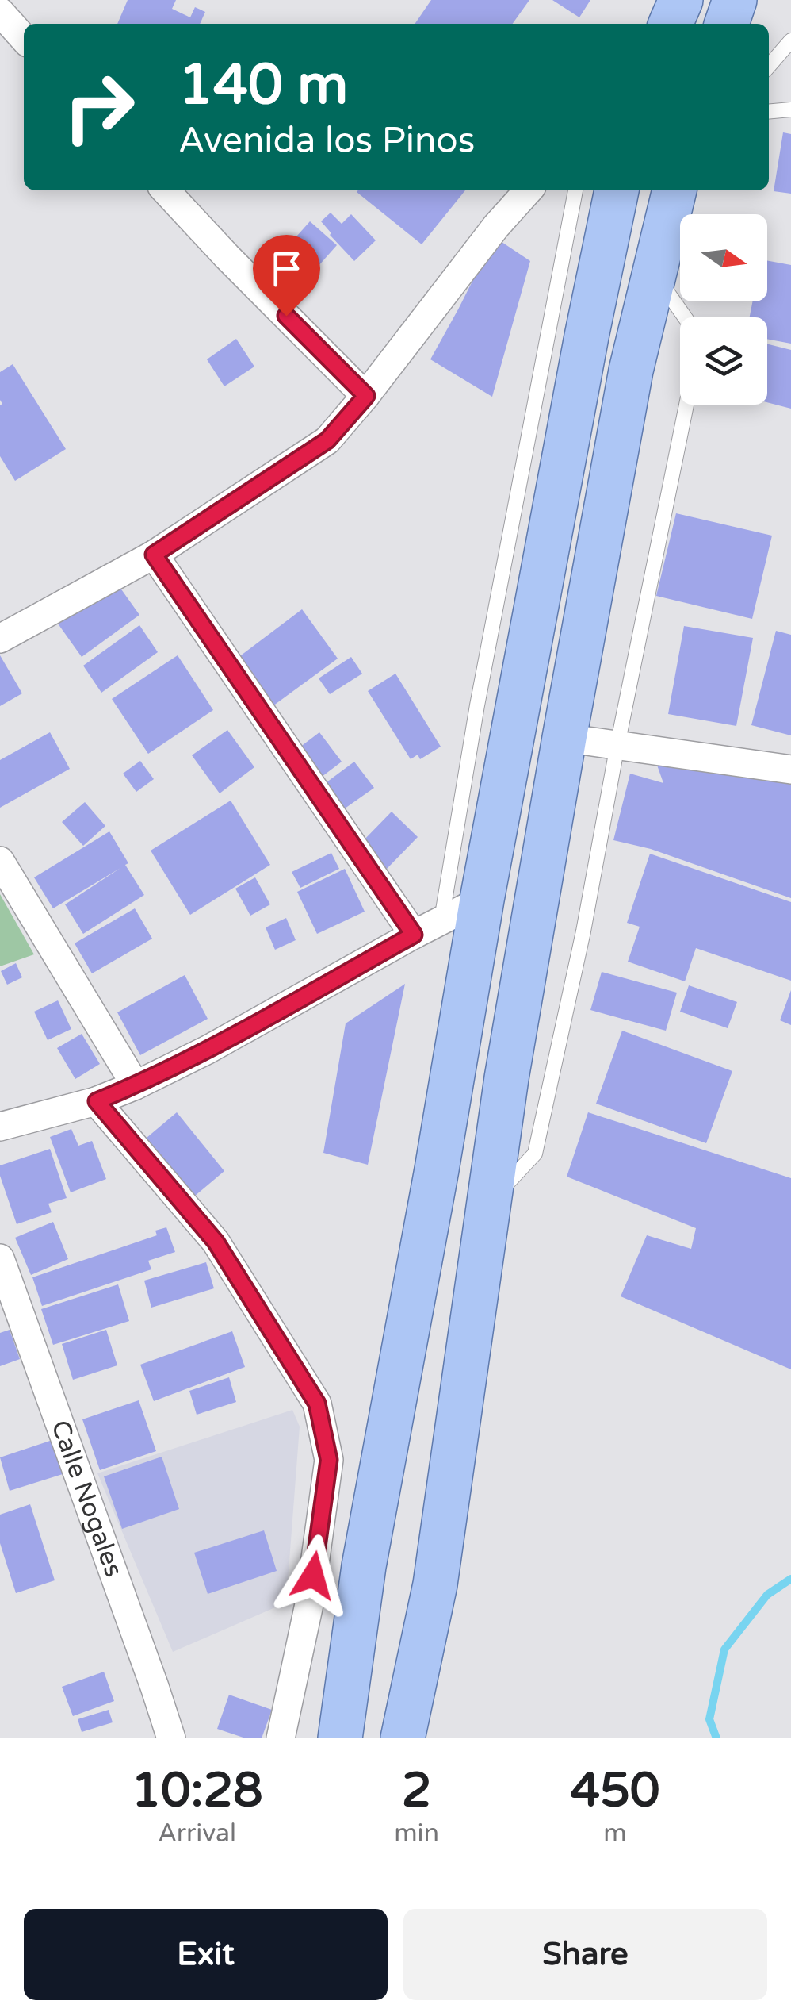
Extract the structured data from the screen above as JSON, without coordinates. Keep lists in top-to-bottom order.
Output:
{
  "streets": {
    "street": ["Calle Nogales"]
  },
  "north": "right",
  "page": {
    "turn": ["140 m", "Avenida los Pinos"],
    "eta": [
      "10:28",
      "Arrival",
      "2",
      "min",
      "450",
      "m"
    ],
    "buttons": ["Exit", "Share"]
  }
}
